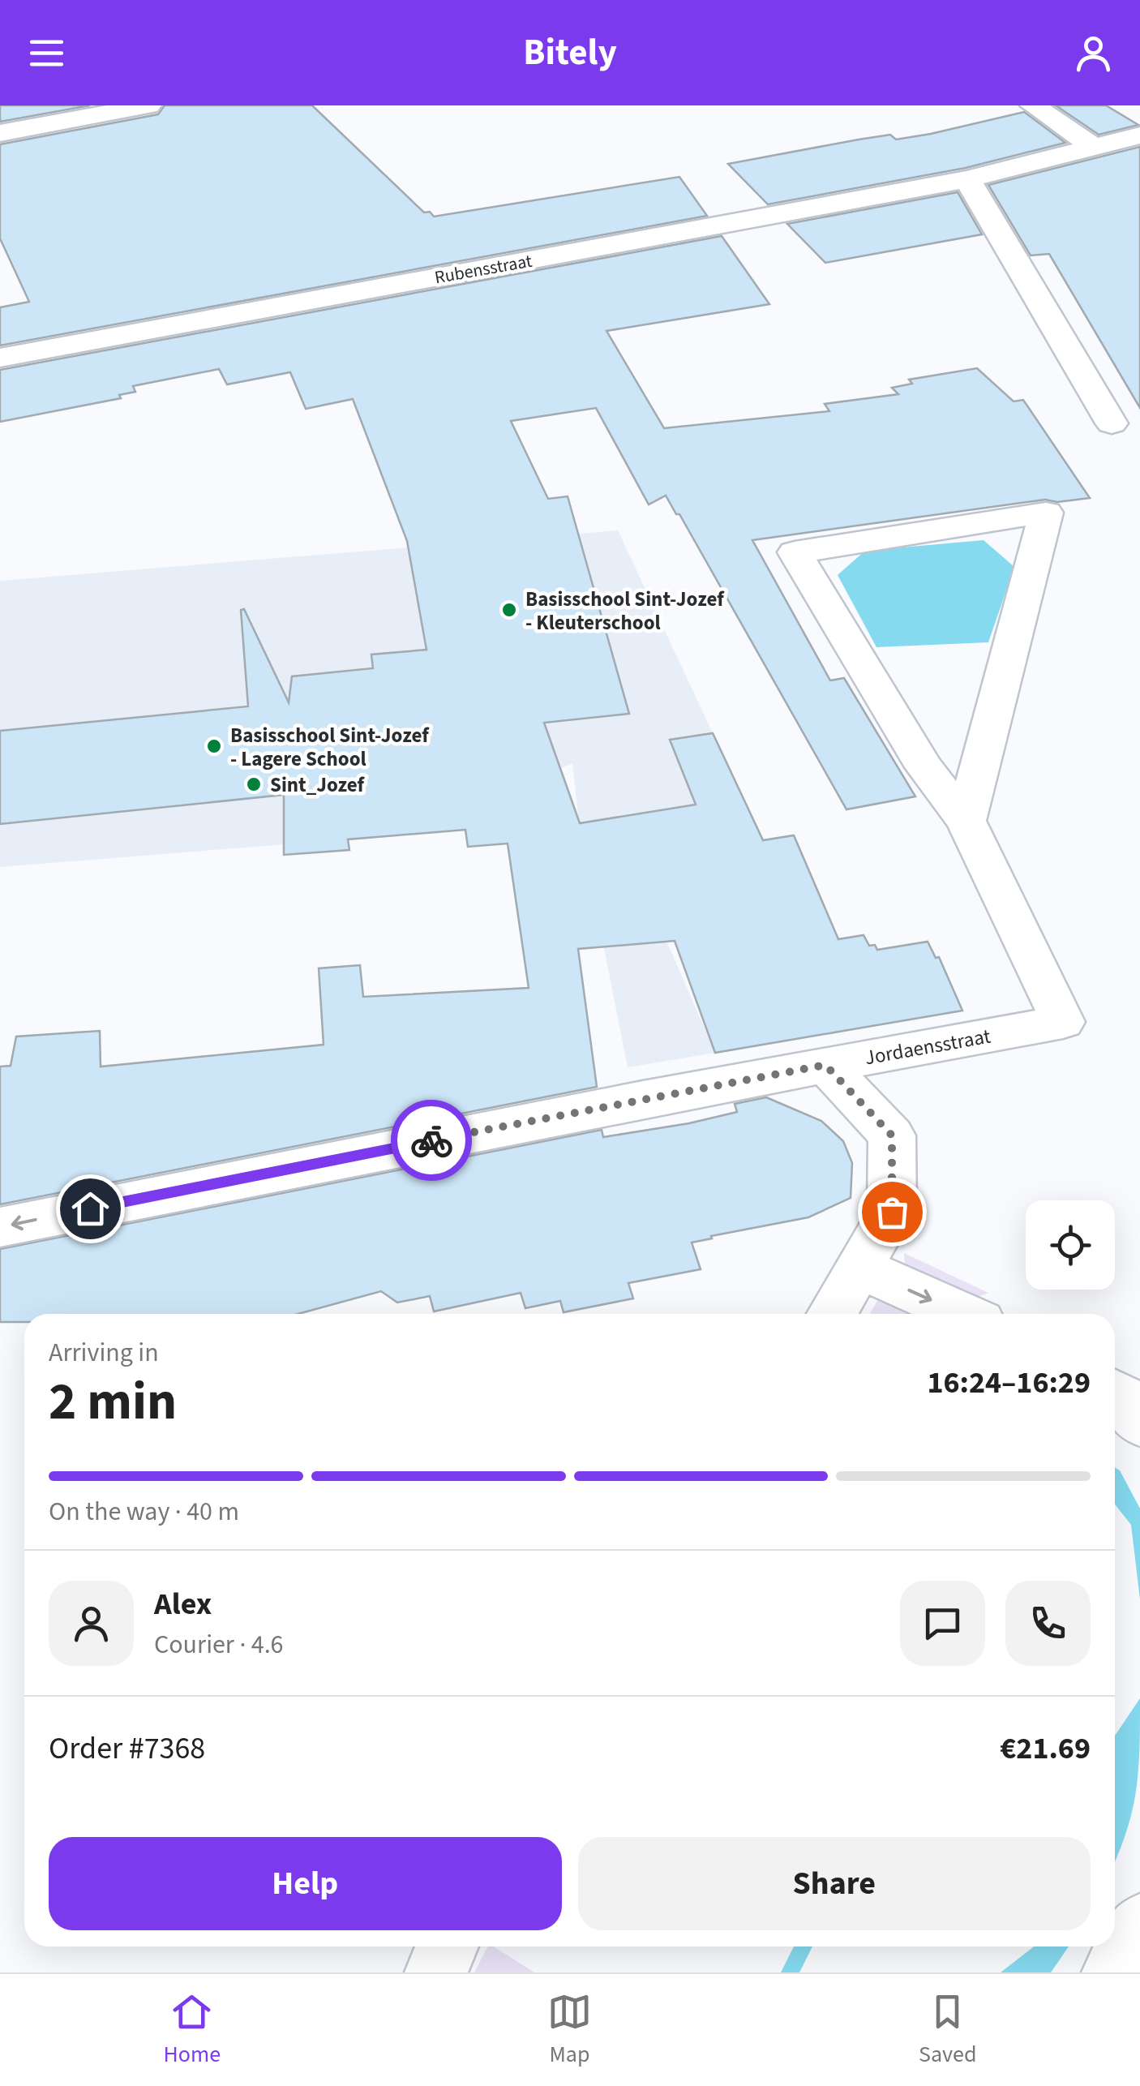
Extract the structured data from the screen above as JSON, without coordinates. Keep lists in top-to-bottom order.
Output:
{
  "streets": {
    "main road": ["Rubensstraat", "Jordaensstraat"]
  },
  "one_way": ["Jordaensstraat"],
  "places": ["Basisschool Sint-Jozef - Kleuterschool", "Basisschool Sint-Jozef - Lagere School", "Sint_Jozef"],
  "page": {
    "header": "Bitely",
    "heading": ["2 min", "Arriving in", "16:24–16:29"],
    "panel": [
      "Alex",
      "Courier · 4.6",
      "Order #7368",
      "€21.69"
    ],
    "bar": "On the way · 40 m",
    "buttons": ["Help", "Share"],
    "tabs": ["Home", "Map", "Saved"]
  }
}
